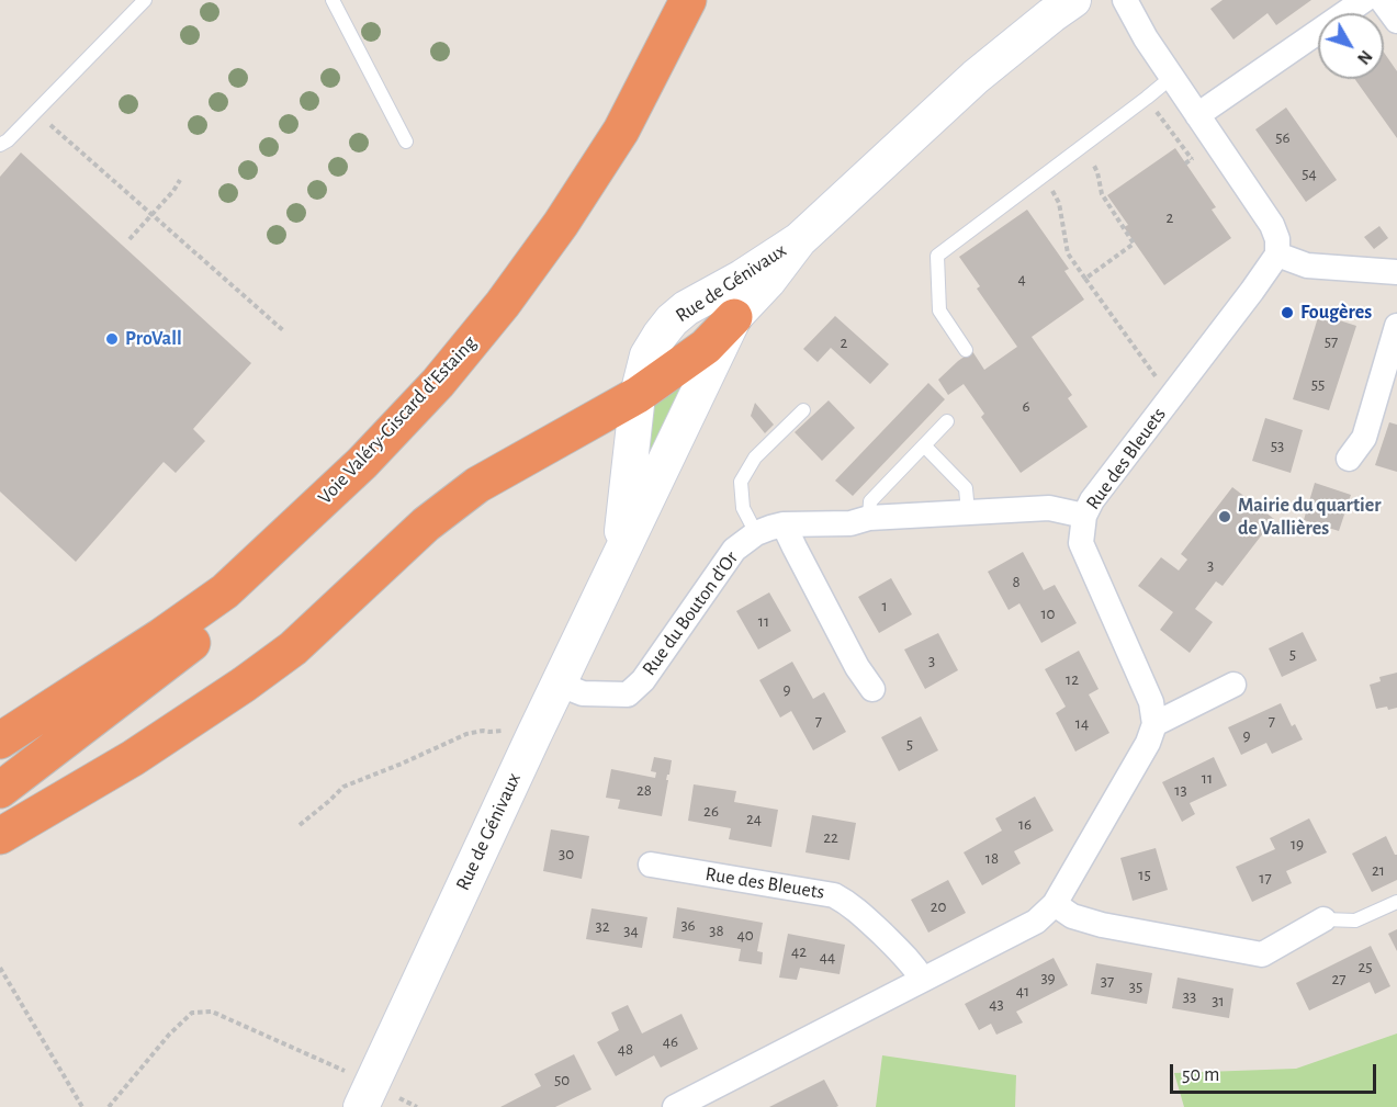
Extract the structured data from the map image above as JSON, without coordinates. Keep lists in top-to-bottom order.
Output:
{
  "streets": {
    "highway": ["Voie Valéry-Giscard d'Estaing"],
    "street": ["Rue de Génivaux", "Rue des Bleuets", "Rue du Bouton d'Or"]
  },
  "crossings": [
    ["Rue de Génivaux", "Rue du Bouton d'Or"],
    ["Rue des Bleuets", "Rue du Bouton d'Or"]
  ],
  "places": ["Fougères", "ProVall", "Mairie du quartier de Vallières"],
  "house_numbers": [
    "56",
    "54",
    "2",
    "4",
    "57",
    "2",
    "55",
    "6",
    "53",
    "3",
    "8",
    "1",
    "10",
    "11",
    "5",
    "3",
    "12",
    "9",
    "7",
    "7",
    "14",
    "9",
    "5",
    "11",
    "28",
    "13",
    "26",
    "24",
    "16",
    "22",
    "19",
    "30",
    "18",
    "21",
    "15",
    "17",
    "20",
    "36",
    "32",
    "34",
    "38",
    "40",
    "42",
    "44",
    "25",
    "39",
    "27",
    "37",
    "35",
    "41",
    "33",
    "31",
    "43",
    "46",
    "48",
    "50"
  ],
  "scale_bar": "50 m",
  "north": "bottom right"
}
